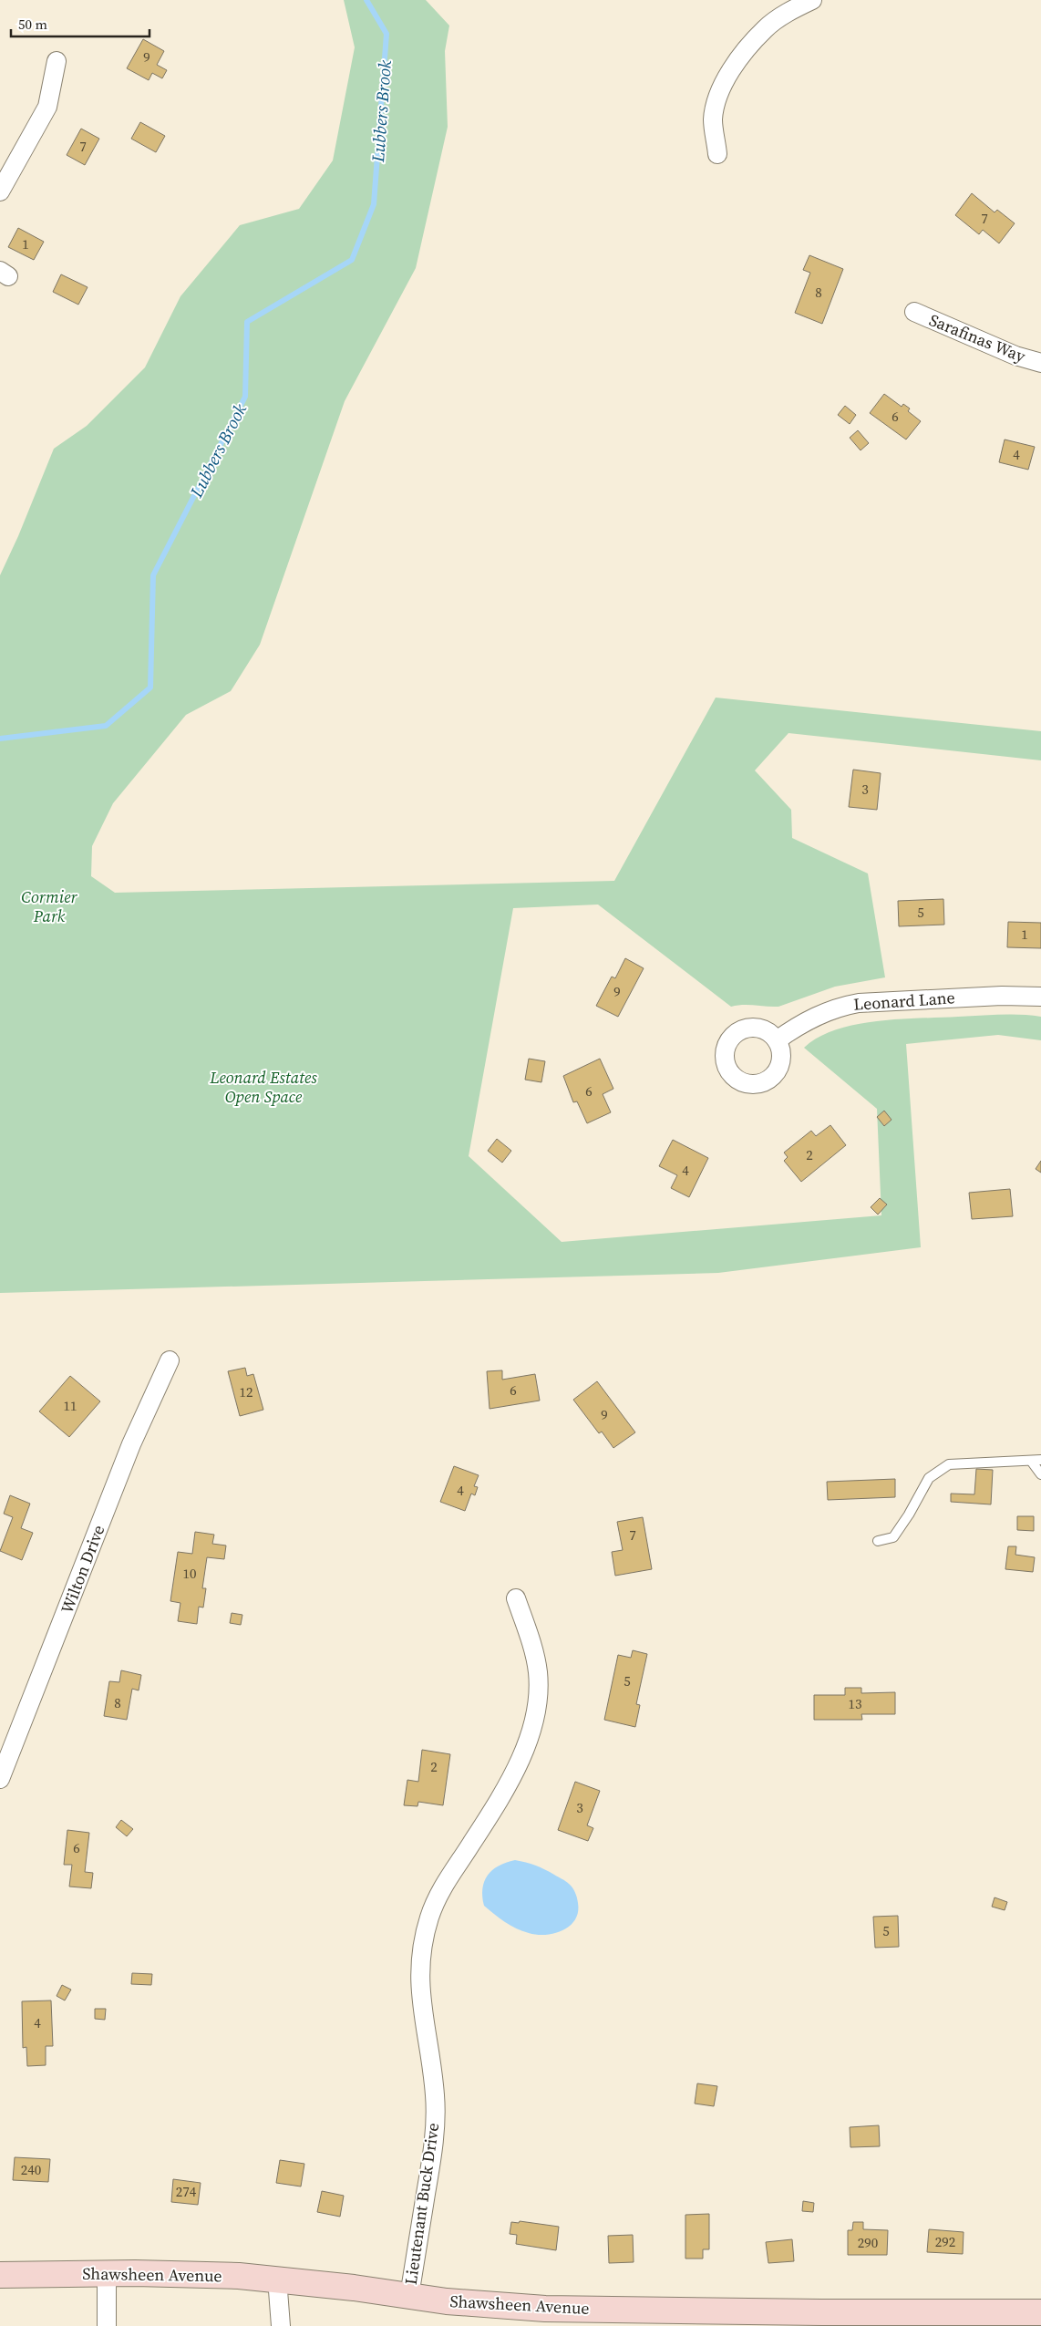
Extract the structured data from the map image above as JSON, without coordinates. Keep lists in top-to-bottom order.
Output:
{
  "streets": {
    "main road": ["Shawsheen Avenue"],
    "street": [
      "Sarafinas Way",
      "Leonard Lane",
      "Wilton Drive",
      "Lieutenant Buck Drive"
    ]
  },
  "crossings": [
    ["Lieutenant Buck Drive", "Shawsheen Avenue"]
  ],
  "water": ["Lubbers Brook"],
  "parks": ["Cormier Park", "Leonard Estates Open Space"],
  "house_numbers": [
    "9",
    "7",
    "7",
    "1",
    "8",
    "6",
    "4",
    "3",
    "5",
    "1",
    "9",
    "6",
    "2",
    "4",
    "6",
    "12",
    "11",
    "9",
    "4",
    "7",
    "10",
    "5",
    "8",
    "13",
    "2",
    "3",
    "6",
    "5",
    "4",
    "240",
    "274",
    "292",
    "290"
  ],
  "scale_bar": "50 m"
}
